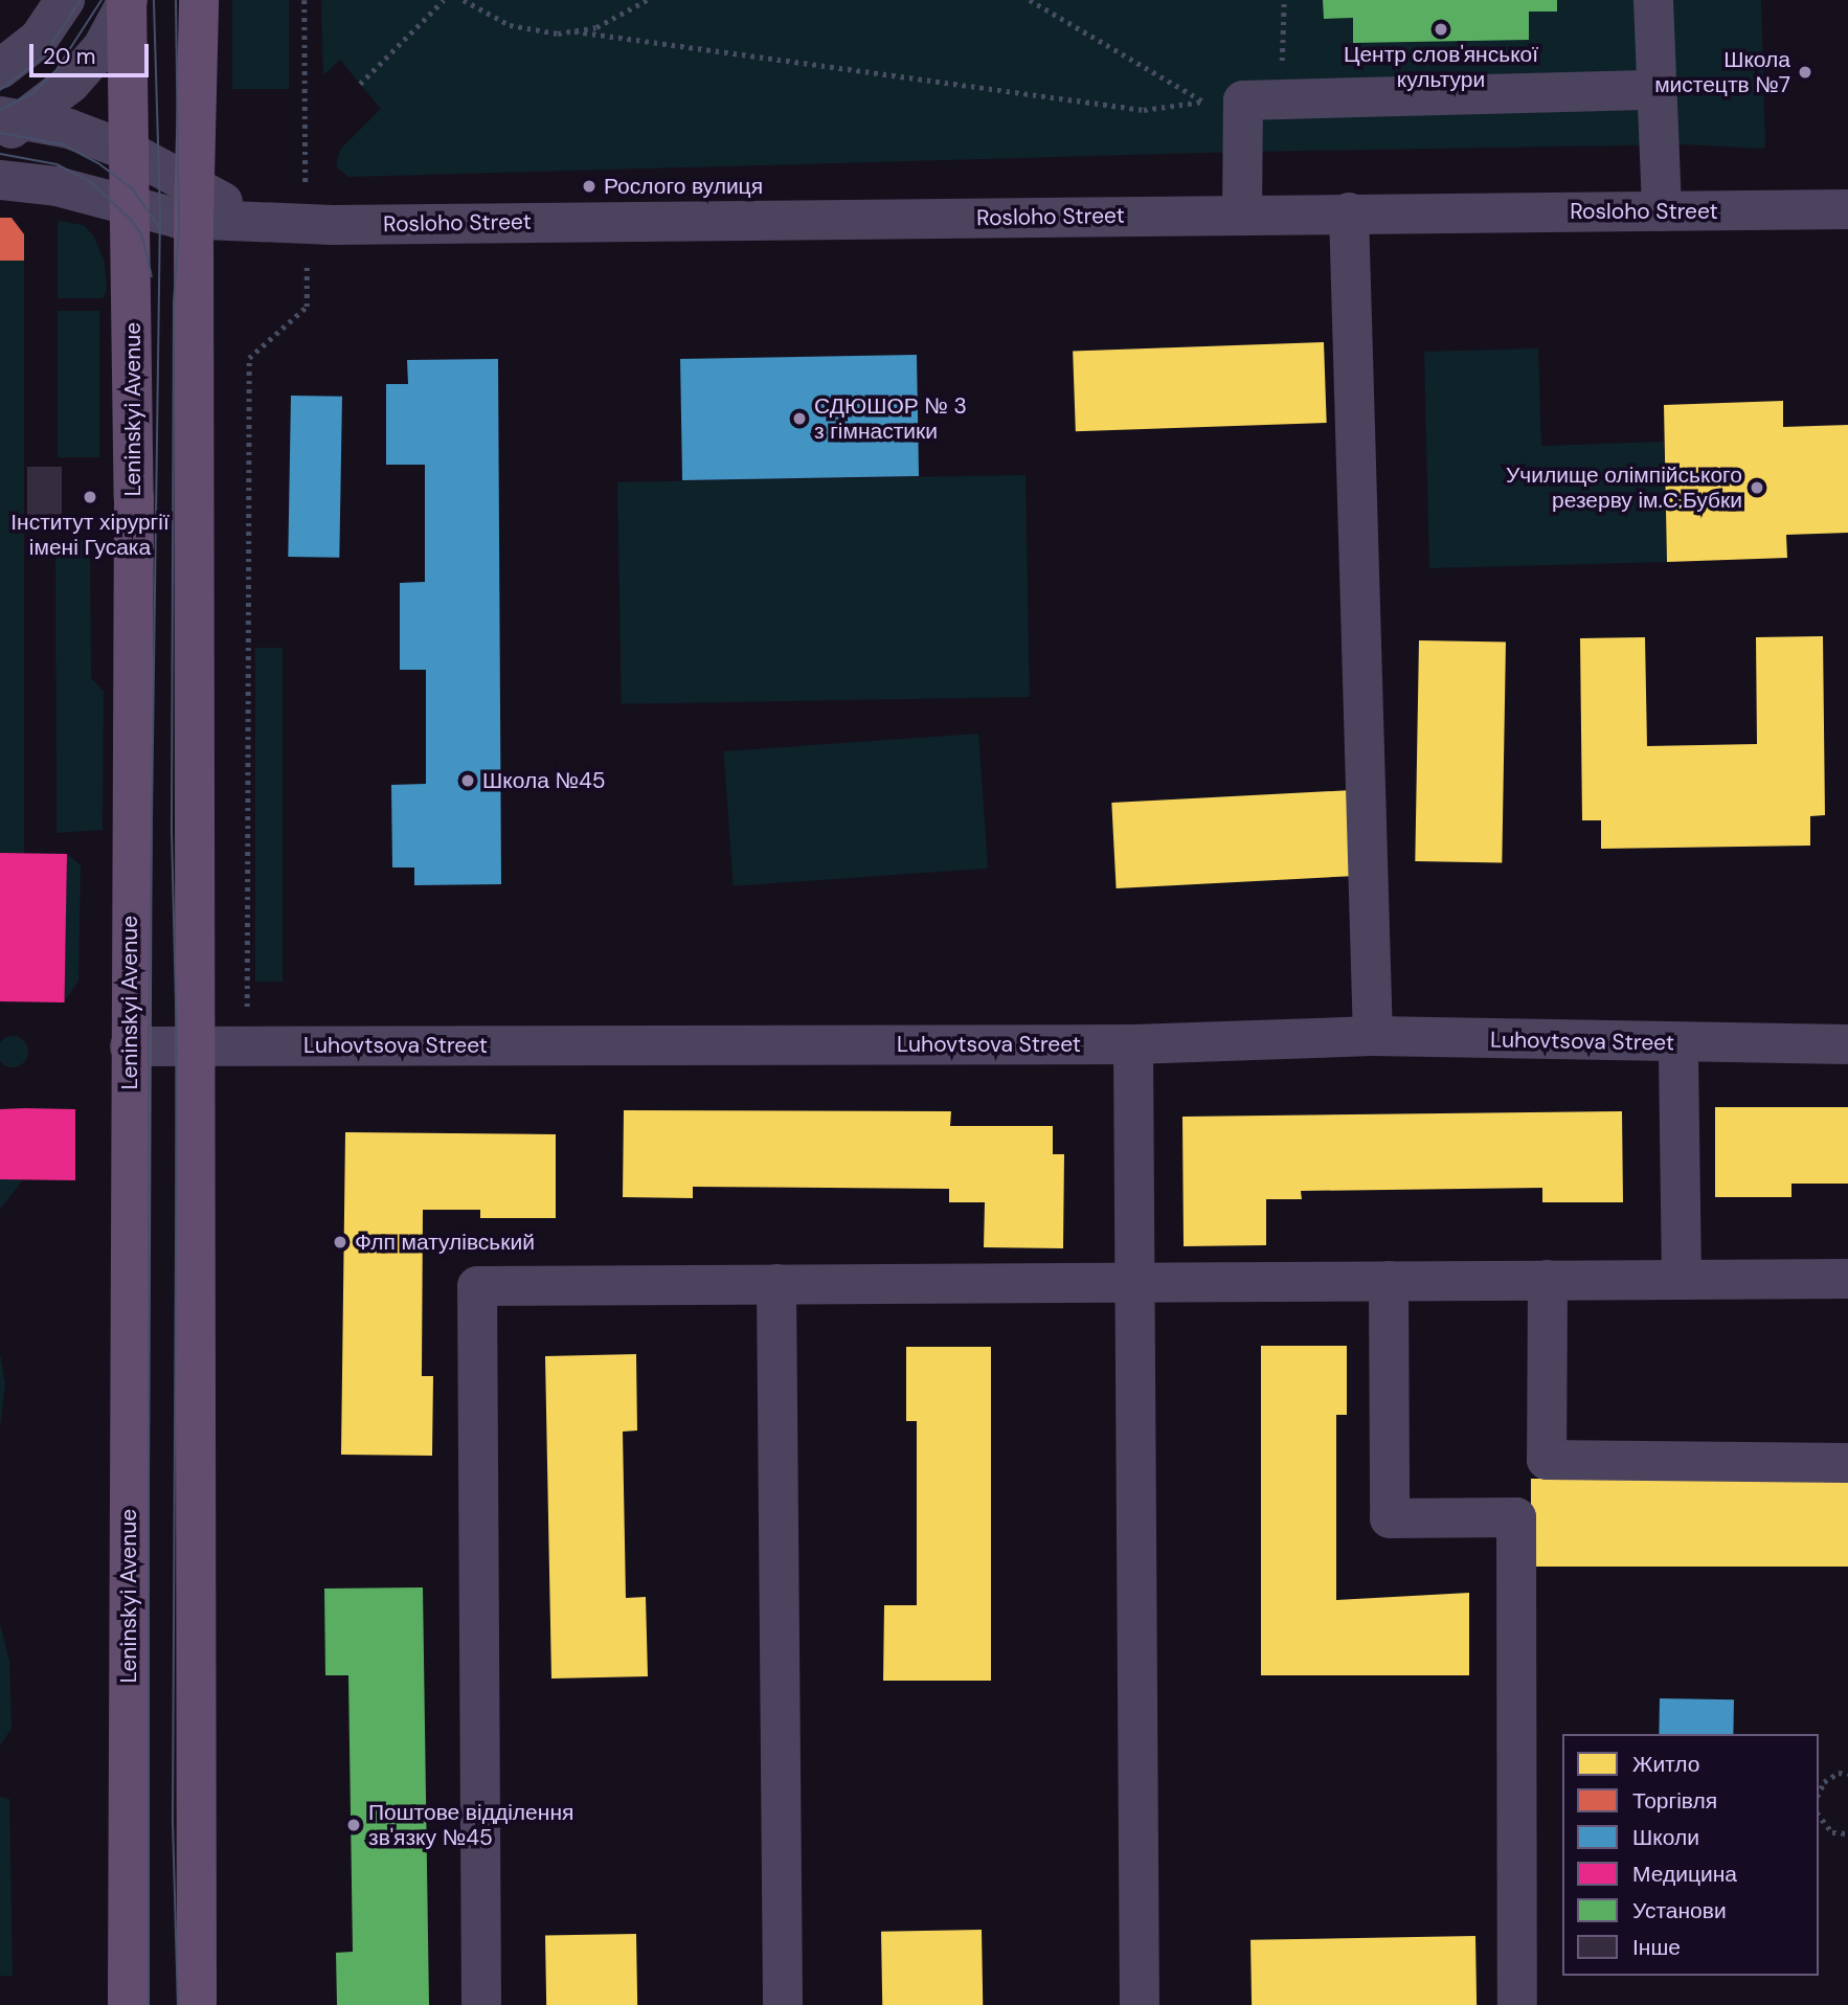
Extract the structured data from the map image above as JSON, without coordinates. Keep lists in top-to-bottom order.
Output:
{
  "streets": {
    "main road": ["Leninskyi Avenue"],
    "street": ["Rosloho Street", "Luhovtsova Street"]
  },
  "crossings": [
    ["Leninskyi Avenue", "Luhovtsova Street"]
  ],
  "places": [
    "Центр слов'янської культури",
    "Школа мистецтв №7",
    "Рослого вулиця",
    "СДЮШОР № 3 з гімнастики",
    "Училище олімпійського резерву ім.С.Бубки",
    "Інститут хірургії імені Гусака",
    "Школа №45",
    "Флп матулівський",
    "Поштове відділення зв'язку №45"
  ],
  "legend": [
    "Житло",
    "Торгівля",
    "Школи",
    "Медицина",
    "Установи",
    "Інше"
  ],
  "scale_bar": "20 m"
}
